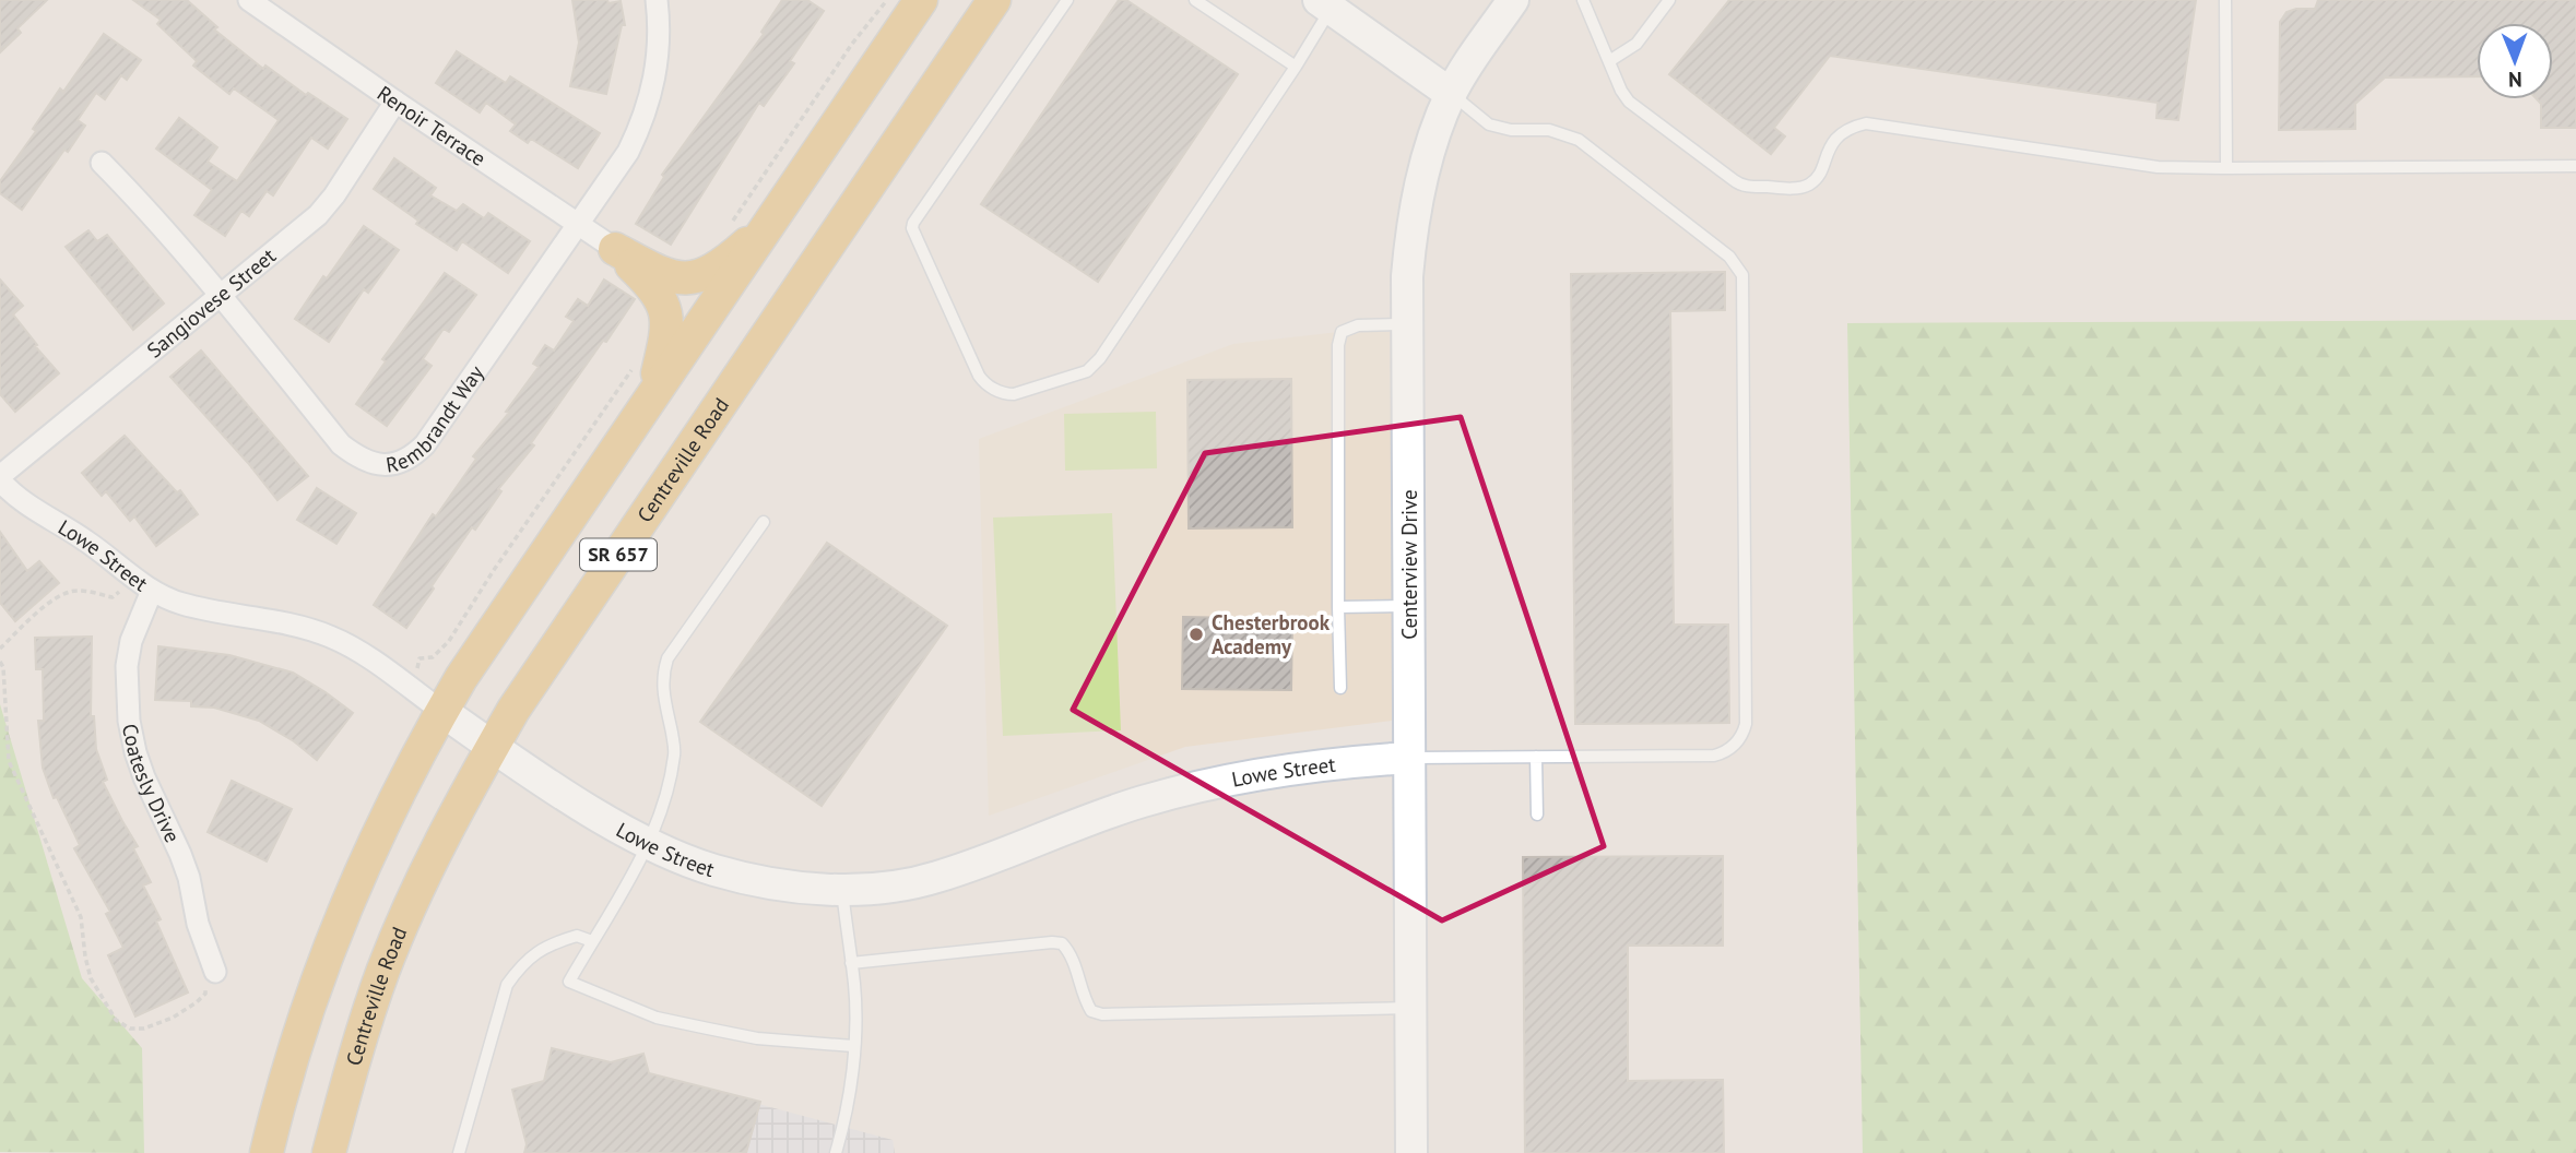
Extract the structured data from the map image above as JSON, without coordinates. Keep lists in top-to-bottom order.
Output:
{
  "streets": {
    "main road": ["Centreville Road", "SR 657"],
    "street": [
      "Renoir Terrace",
      "Sangiovese Street",
      "Rembrandt Way",
      "Lowe Street",
      "Centerview Drive",
      "Coatesly Drive"
    ]
  },
  "crossings": [
    ["Renoir Terrace", "Sangiovese Street"],
    ["Renoir Terrace", "Rembrandt Way"],
    ["Sangiovese Street", "Rembrandt Way"],
    ["Sangiovese Street", "Lowe Street"],
    ["Centreville Road", "Lowe Street"],
    ["SR 657", "Lowe Street"],
    ["Lowe Street", "Centerview Drive"],
    ["Lowe Street", "Coatesly Drive"]
  ],
  "places": ["Chesterbrook Academy"],
  "north": "bottom"
}
